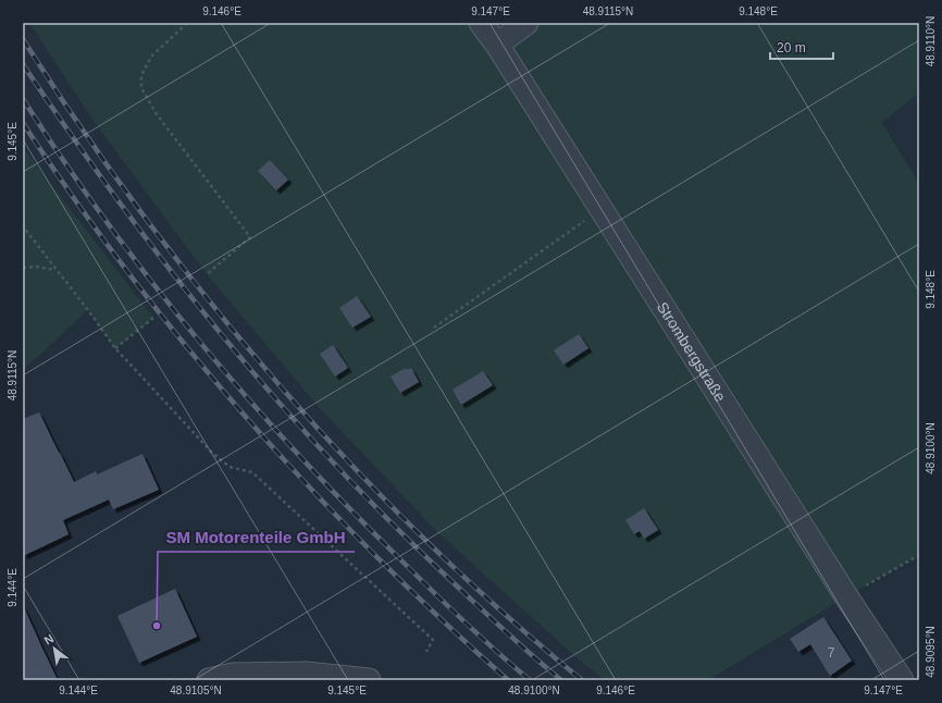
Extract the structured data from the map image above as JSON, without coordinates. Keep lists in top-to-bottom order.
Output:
{
  "streets": {
    "street": ["Strombergstraße"]
  },
  "places": ["SM Motorenteile GmbH"],
  "house_numbers": ["7"],
  "scale_bar": "20 m",
  "north": "top left",
  "coordinates": [
    "9.146°E",
    "9.147°E",
    "48.9115°N",
    "9.148°E",
    "48.9110°N",
    "9.145°E",
    "48.9100°N",
    "9.144°E",
    "48.9095°N",
    "48.9105°N"
  ]
}
